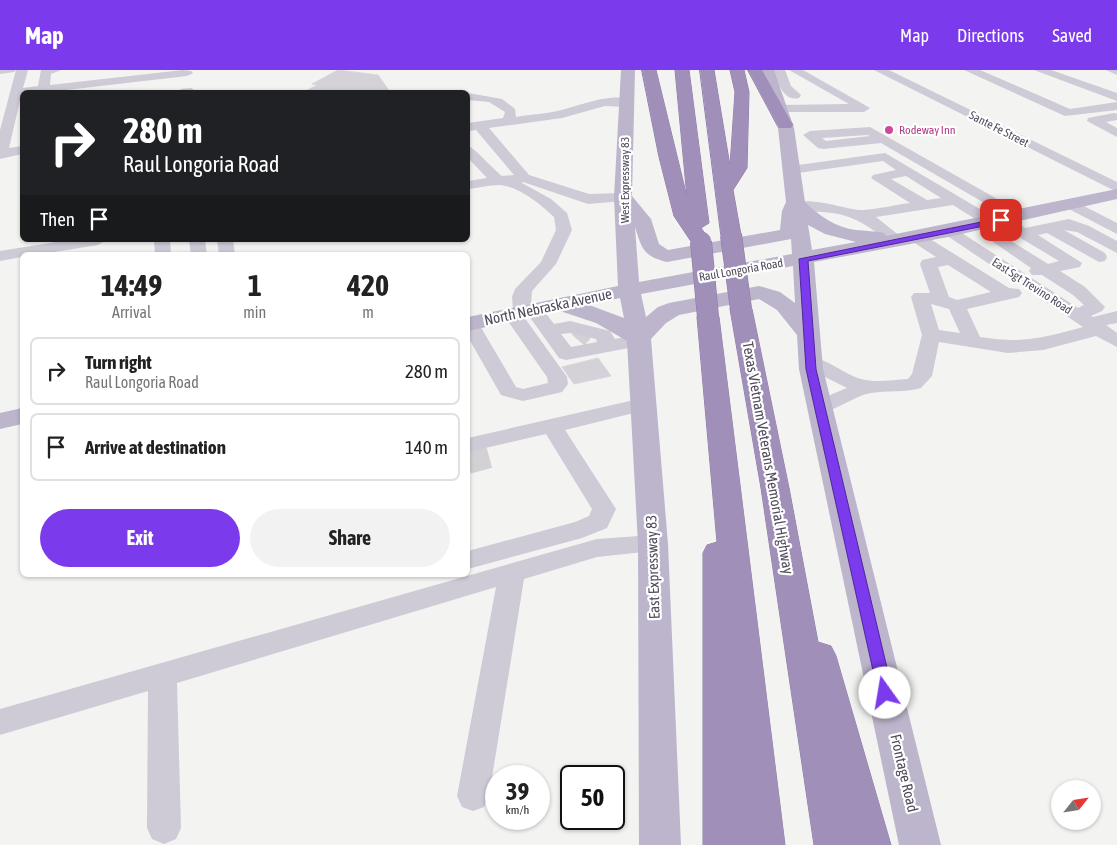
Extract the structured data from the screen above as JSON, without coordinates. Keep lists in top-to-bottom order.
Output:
{
  "streets": {
    "highway": ["Texas Vietnam Veterans Memorial Highway"],
    "main road": [
      "West Expressway 83",
      "Raul Longoria Road",
      "North Nebraska Avenue",
      "East Expressway 83",
      "Frontage Road"
    ],
    "street": ["Sante Fe Street", "East Sgt Trevino Road"]
  },
  "crossings": [
    ["West Expressway 83", "Raul Longoria Road"],
    ["West Expressway 83", "North Nebraska Avenue"],
    ["West Expressway 83", "East Expressway 83"],
    ["Raul Longoria Road", "East Sgt Trevino Road"],
    ["Raul Longoria Road", "North Nebraska Avenue"],
    ["Raul Longoria Road", "East Expressway 83"],
    ["Raul Longoria Road", "Frontage Road"],
    ["North Nebraska Avenue", "East Expressway 83"]
  ],
  "places": ["Rodeway Inn"],
  "north": "top right",
  "page": {
    "header": "Map",
    "nav": ["Map", "Directions", "Saved"],
    "turn": ["280 m", "Raul Longoria Road"],
    "then": "Then",
    "eta": [
      "14:49",
      "Arrival",
      "1",
      "min",
      "420",
      "m"
    ],
    "list": [
      {
        "name": "Turn right",
        "note": "Raul Longoria Road",
        "value": "280 m"
      },
      {
        "name": "Arrive at destination",
        "value": "140 m"
      }
    ],
    "buttons": ["Exit", "Share"],
    "speed": "39 km/h",
    "limit": "50"
  }
}
